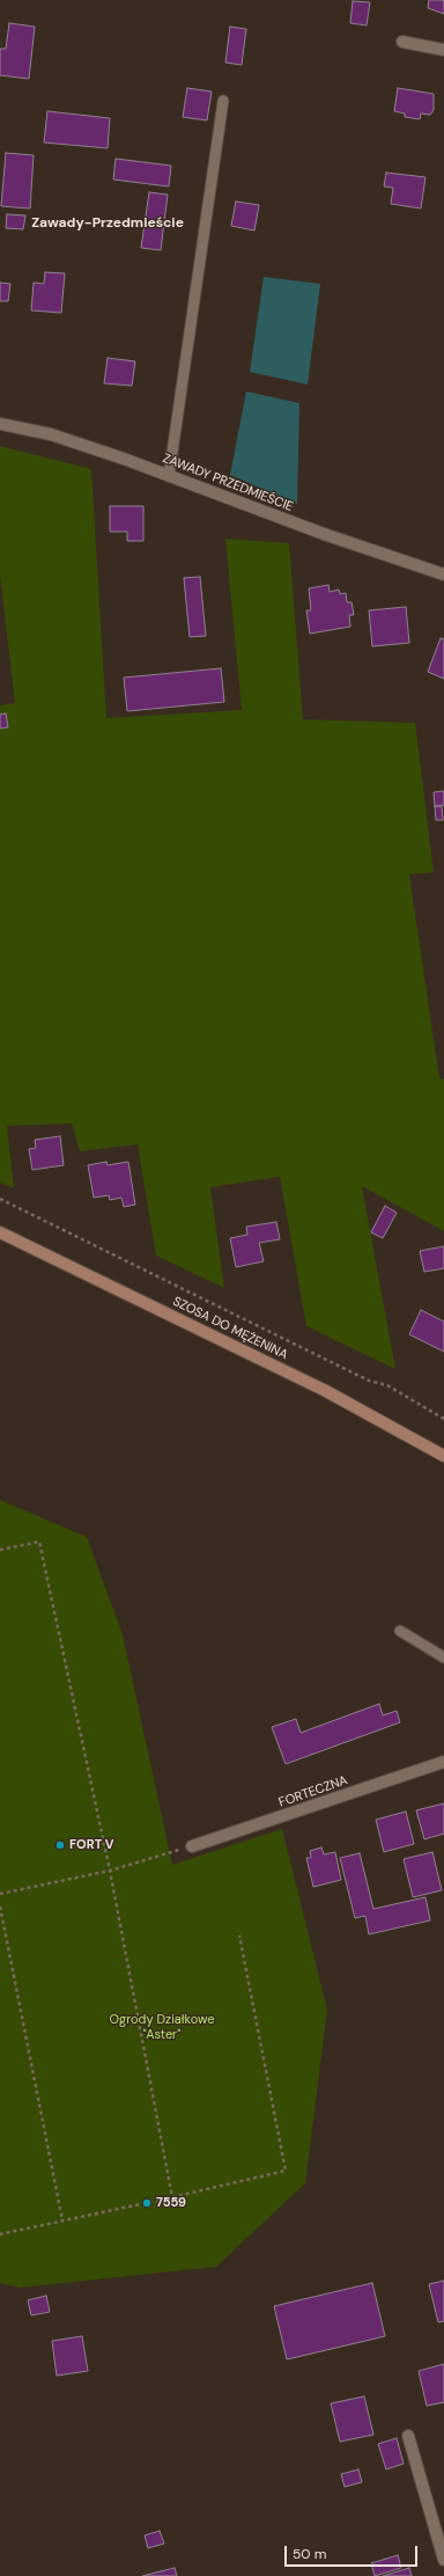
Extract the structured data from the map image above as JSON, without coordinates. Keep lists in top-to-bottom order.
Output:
{
  "streets": {
    "main road": ["SZOSA DO MĘŻENINA"],
    "street": ["ZAWADY PRZEDMIEŚCIE", "FORTECZNA"]
  },
  "districts": ["Zawady-Przedmieście"],
  "parks": ["Ogrody Działkowe \"Aster\""],
  "places": ["FORT V", "7559"],
  "scale_bar": "50 m"
}
